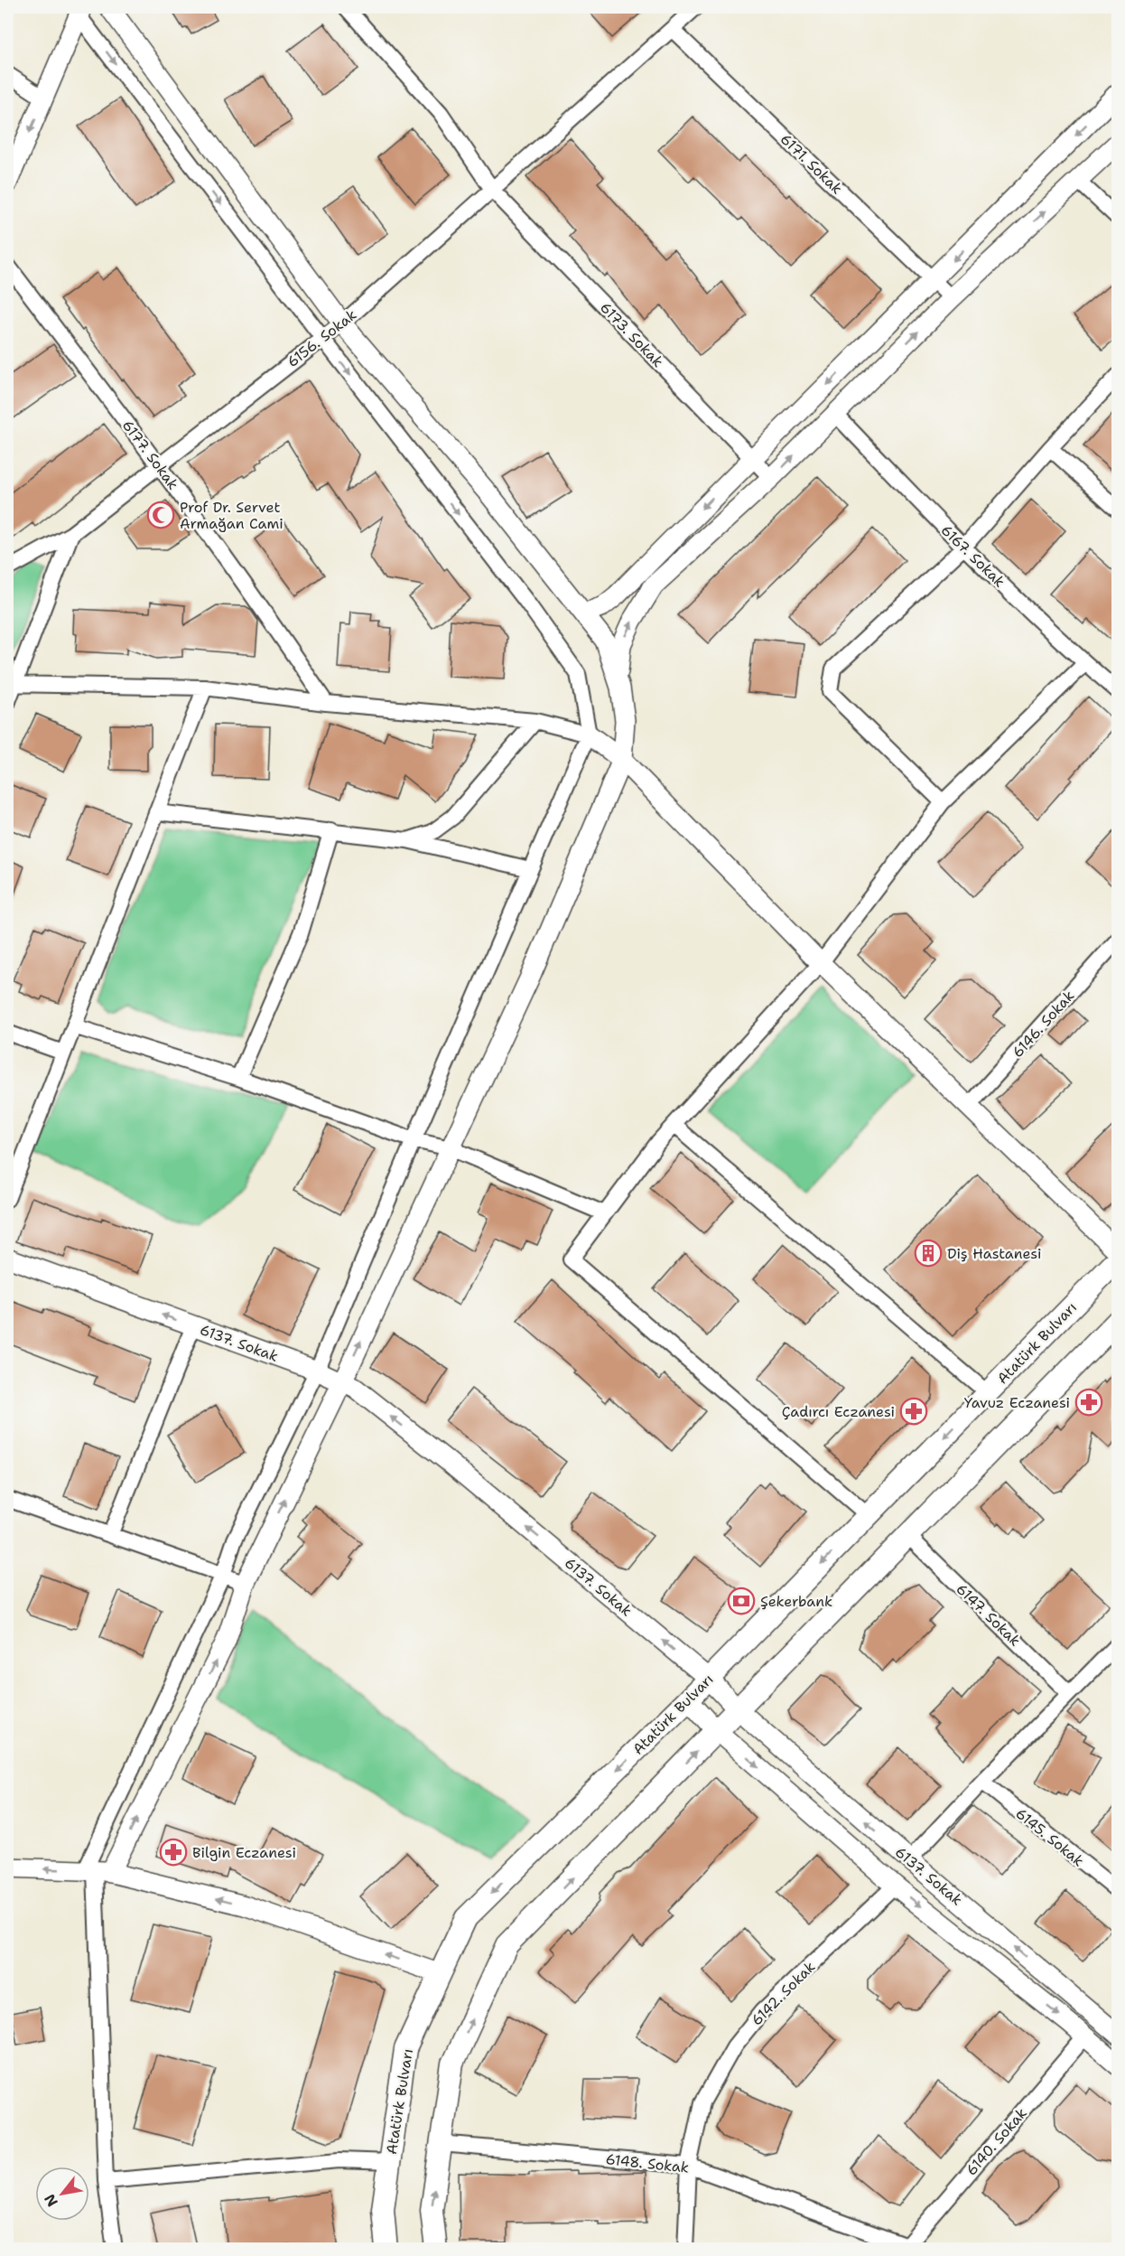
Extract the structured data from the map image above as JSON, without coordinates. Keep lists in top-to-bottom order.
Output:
{
  "streets": {
    "main road": ["Atatürk Bulvarı"],
    "street": [
      "6171. Sokak",
      "6173. Sokak",
      "6156. Sokak",
      "6177. Sokak",
      "6167. Sokak",
      "6146. Sokak",
      "6137. Sokak",
      "6147. Sokak",
      "6145. Sokak",
      "6142. Sokak",
      "6140. Sokak",
      "6148. Sokak"
    ]
  },
  "crossings": [
    ["6171. Sokak", "6156. Sokak"],
    ["6173. Sokak", "6156. Sokak"],
    ["6156. Sokak", "6177. Sokak"],
    ["6137. Sokak", "Atatürk Bulvarı"],
    ["6137. Sokak", "6142. Sokak"],
    ["6137. Sokak", "6140. Sokak"],
    ["6142. Sokak", "6148. Sokak"],
    ["6140. Sokak", "6148. Sokak"]
  ],
  "places": {
    "mosque": ["Prof Dr. Servet Armağan Cami"],
    "building": ["Diş Hastanesi"],
    "pharmacy": ["Yavuz Eczanesi", "Çadırcı Eczanesi", "Bilgin Eczanesi"],
    "bank": ["Şekerbank"]
  },
  "north": "bottom left"
}
